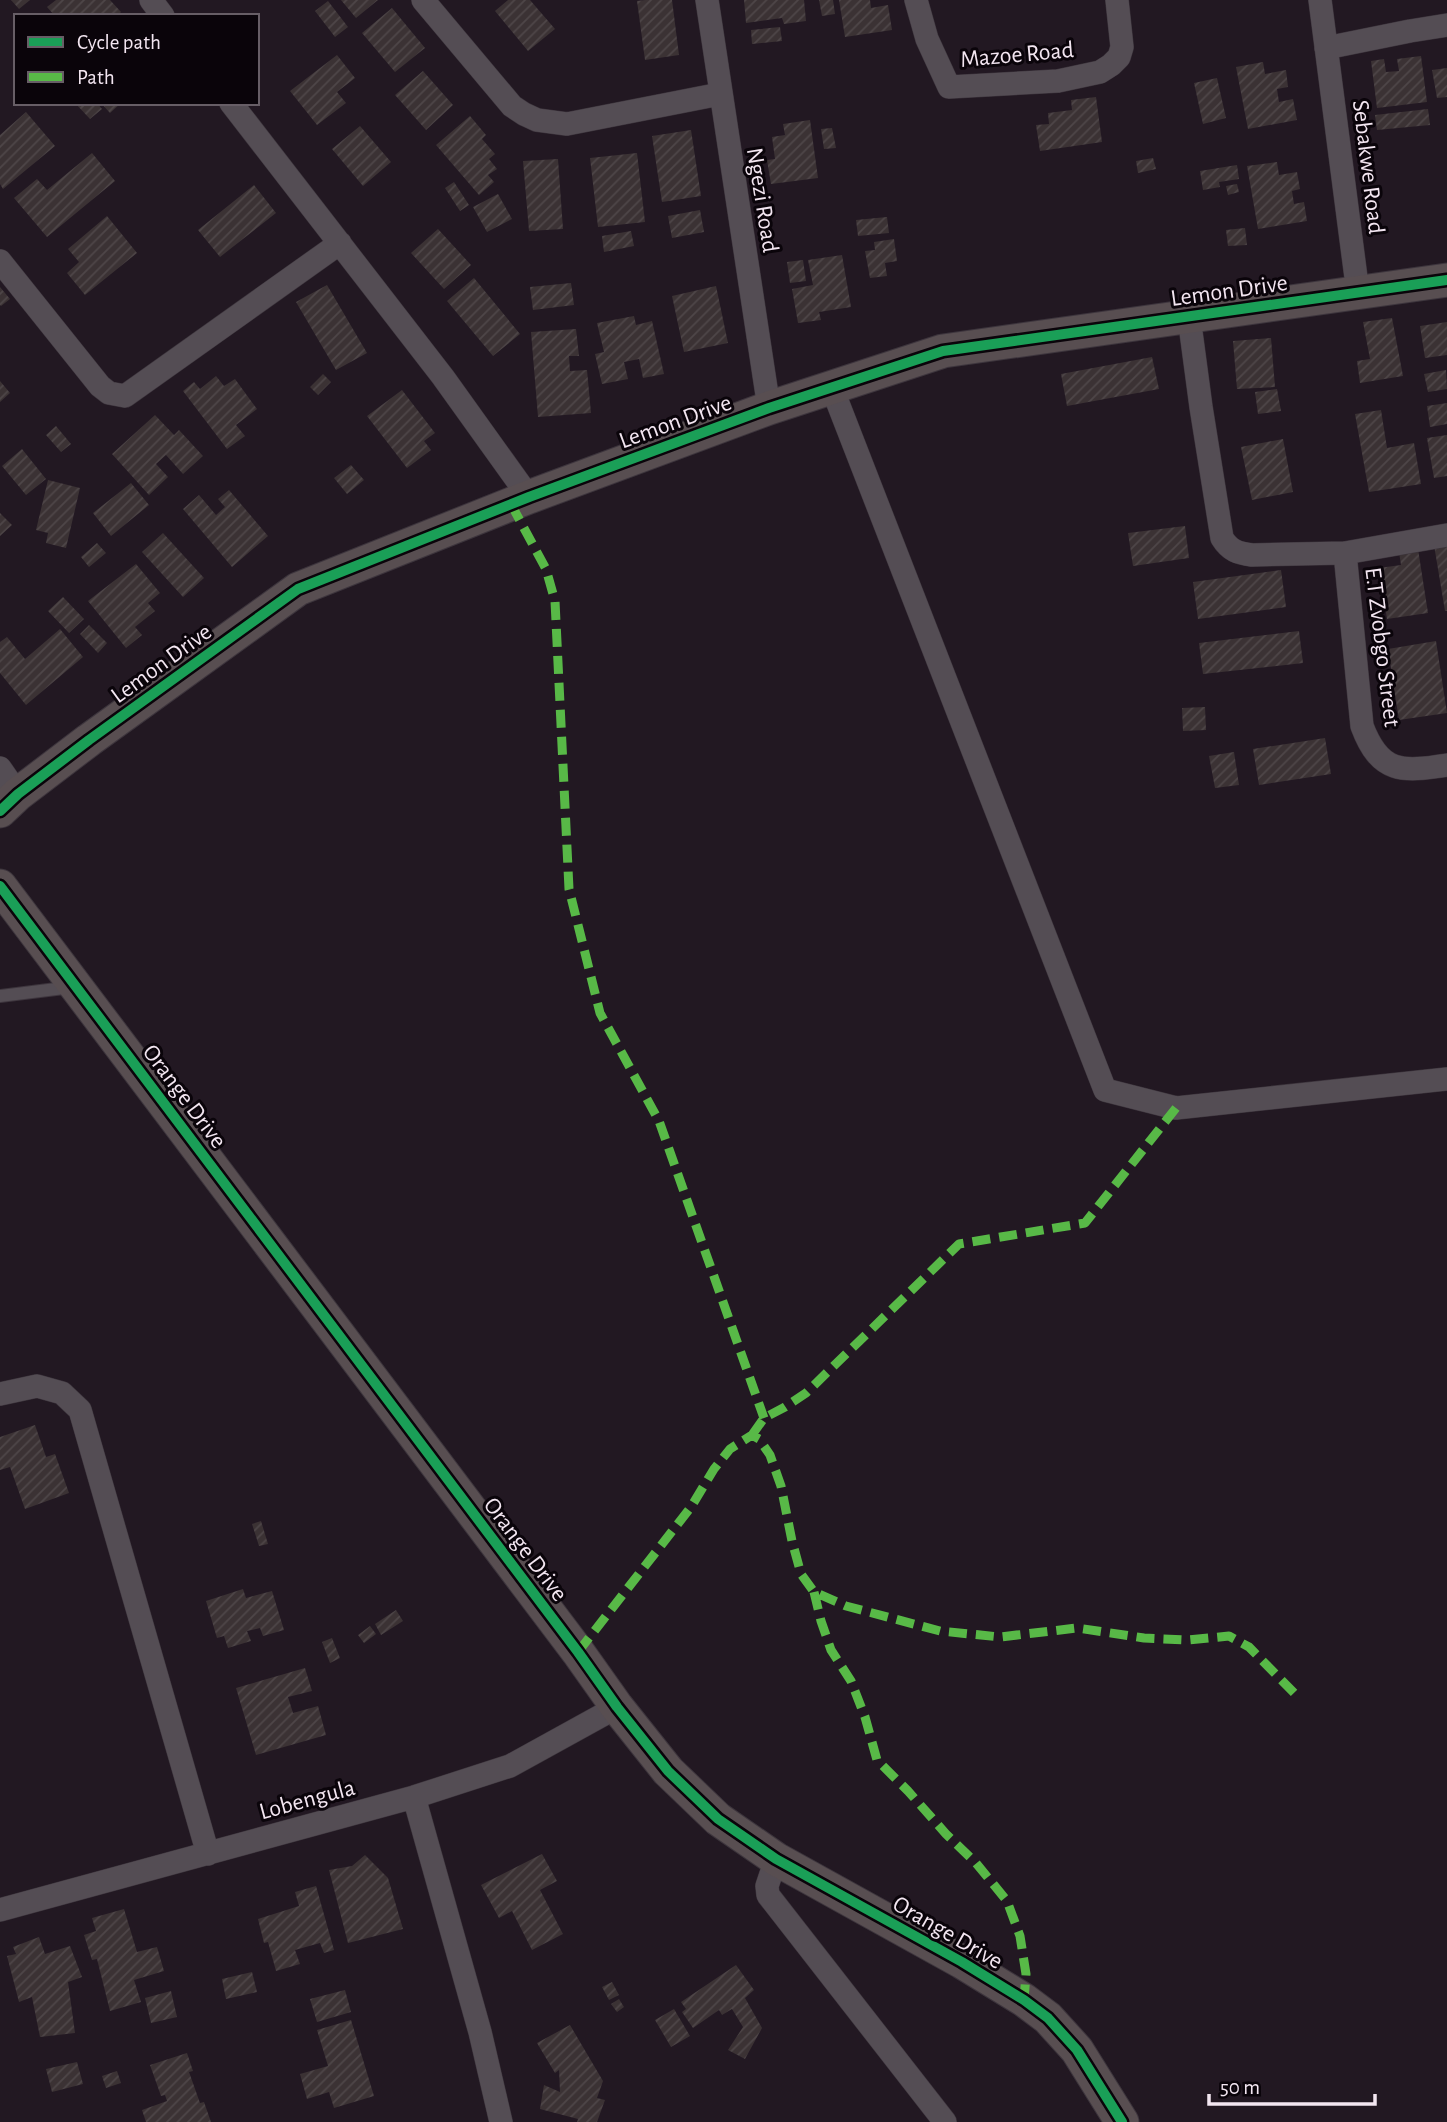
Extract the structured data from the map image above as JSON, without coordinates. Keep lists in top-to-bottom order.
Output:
{
  "streets": {
    "street": [
      "Mazoe Road",
      "Sebakwe Road",
      "Ngezi Road",
      "Lemon Drive",
      "E.T Zvobgo Street",
      "Orange Drive",
      "Lobengula"
    ]
  },
  "crossings": [
    ["Sebakwe Road", "Lemon Drive"],
    ["Ngezi Road", "Lemon Drive"],
    ["Orange Drive", "Lobengula"]
  ],
  "legend": ["Cycle path", "Path"],
  "scale_bar": "50 m"
}
